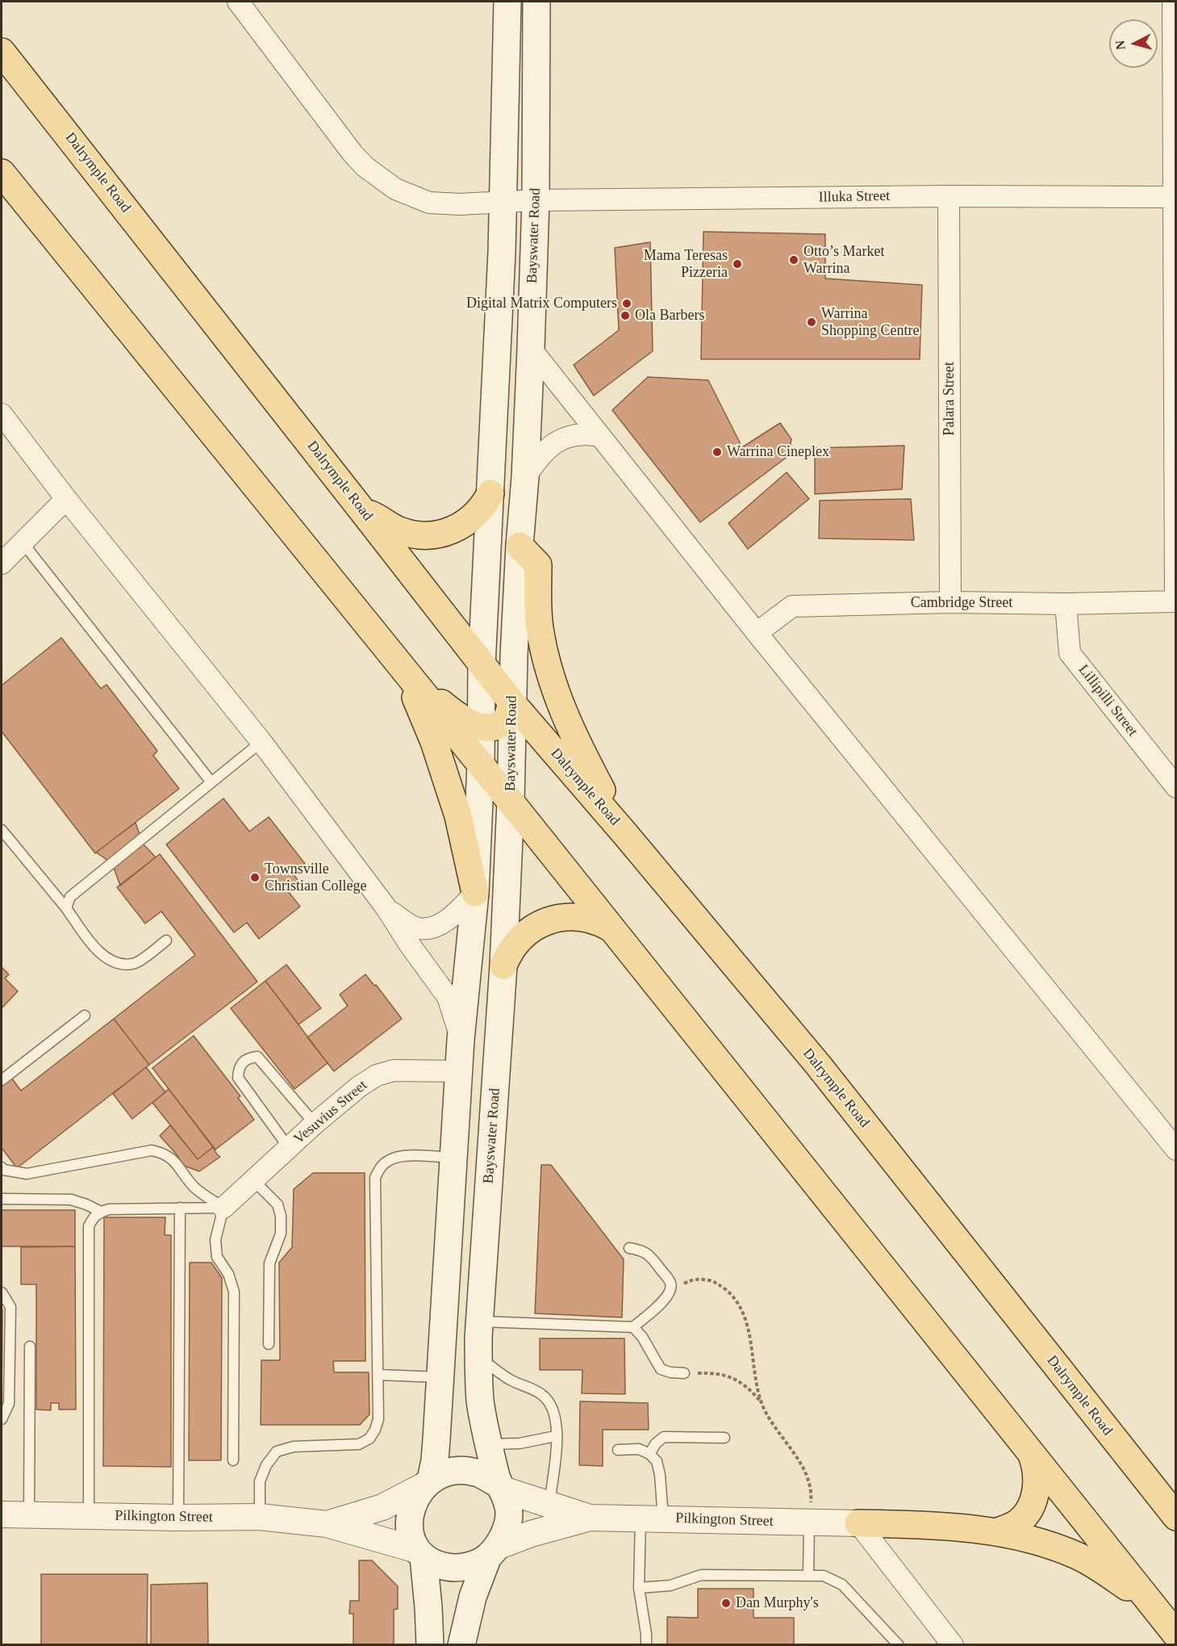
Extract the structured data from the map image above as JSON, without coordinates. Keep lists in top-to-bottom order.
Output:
{
  "streets": {
    "main road": ["Dalrymple Road", "Bayswater Road"],
    "street": [
      "Illuka Street",
      "Palara Street",
      "Cambridge Street",
      "Lillipilli Street",
      "Vesuvius Street",
      "Pilkington Street"
    ]
  },
  "crossings": [
    ["Dalrymple Road", "Bayswater Road"],
    ["Illuka Street", "Bayswater Road"],
    ["Illuka Street", "Palara Street"],
    ["Bayswater Road", "Vesuvius Street"],
    ["Bayswater Road", "Pilkington Street"],
    ["Palara Street", "Cambridge Street"],
    ["Cambridge Street", "Lillipilli Street"]
  ],
  "places": [
    "Otto’s Market Warrina",
    "Mama Teresas Pizzeria",
    "Digital Matrix Computers",
    "Ola Barbers",
    "Warrina Shopping Centre",
    "Warrina Cineplex",
    "Townsville Christian College",
    "Dan Murphy's"
  ],
  "north": "left"
}
